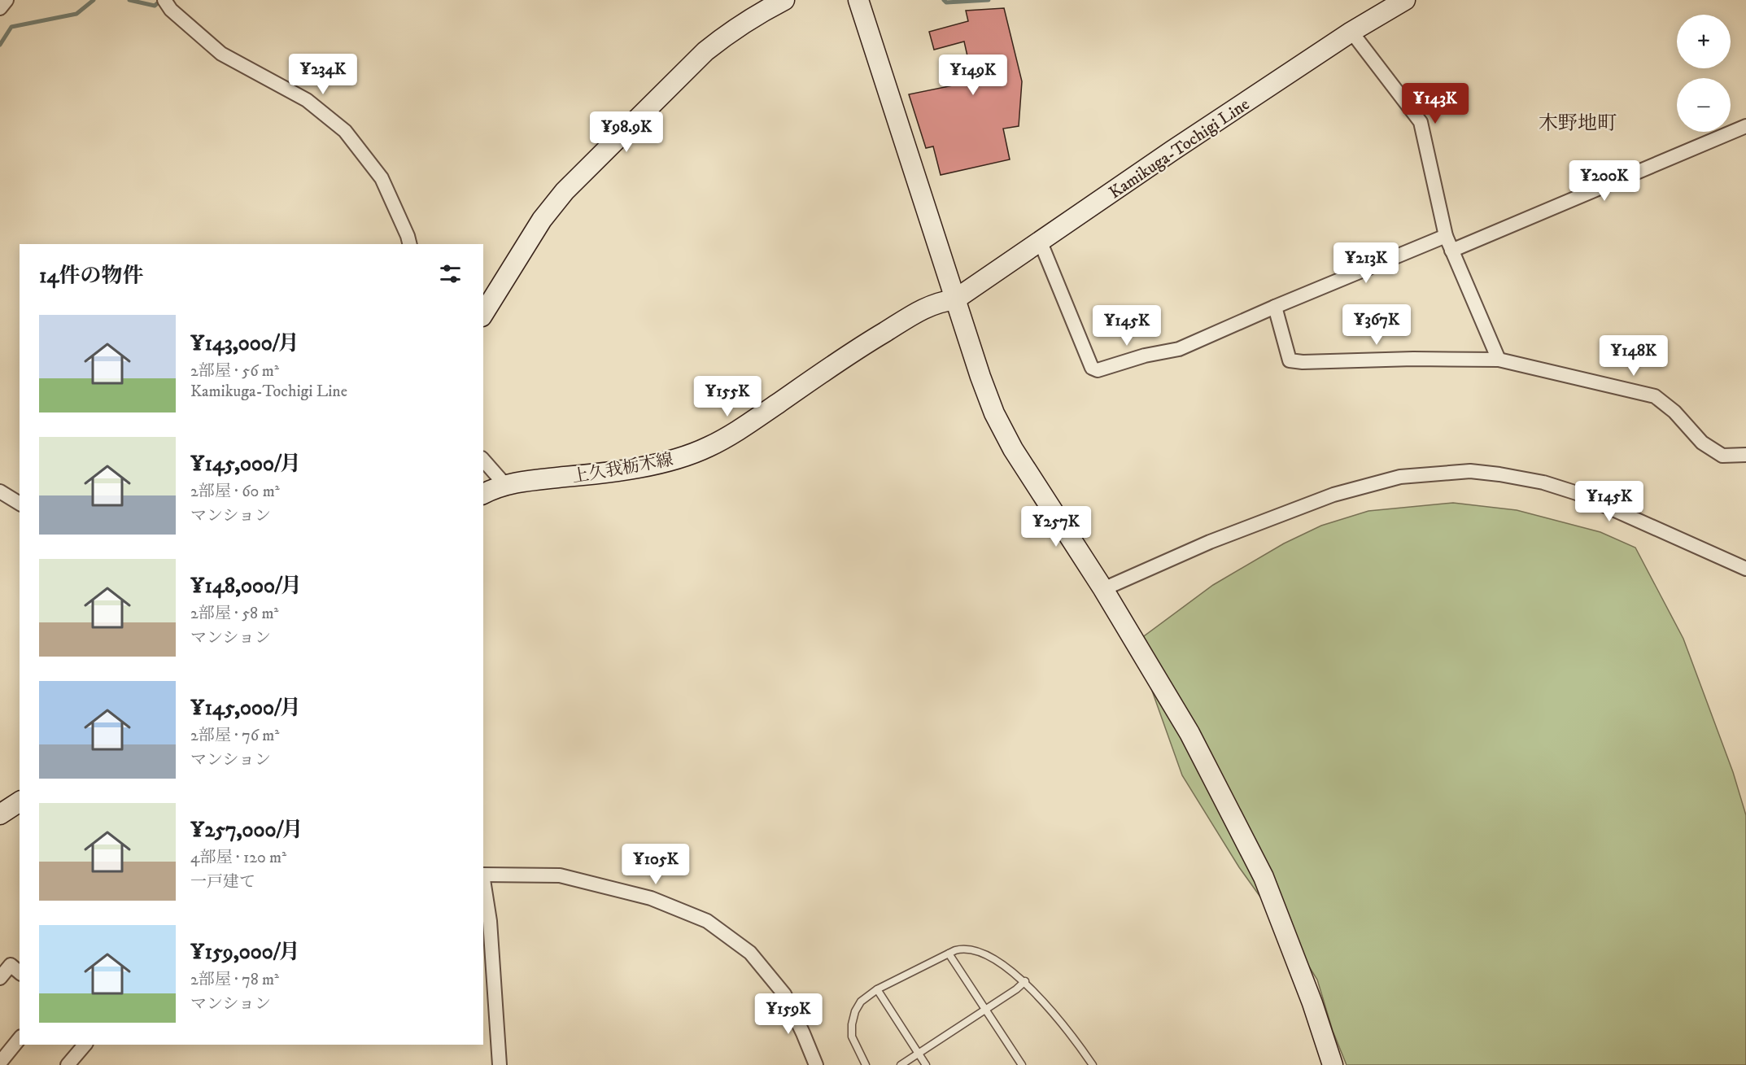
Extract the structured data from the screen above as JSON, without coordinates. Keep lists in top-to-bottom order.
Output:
{
  "streets": {
    "street": ["Kamikuga-Tochigi Line", "上久我栃木線"]
  },
  "crossings": [
    ["Kamikuga-Tochigi Line", "上久我栃木線"]
  ],
  "districts": ["木野地町"],
  "page": {
    "map_buttons": ["+", "−"],
    "price": [
      "¥234K",
      "¥149K",
      "¥143K",
      "¥98.9K",
      "¥200K",
      "¥213K",
      "¥367K",
      "¥145K",
      "¥148K",
      "¥155K",
      "¥145K",
      "¥257K",
      "¥105K",
      "¥159K"
    ],
    "heading": "14件の物件",
    "list": [
      {
        "name": "¥143,000/月",
        "note": "2部屋 · 56 m² · Kamikuga-Tochigi Line"
      },
      {
        "name": "¥145,000/月",
        "note": "2部屋 · 60 m² · マンション"
      },
      {
        "name": "¥148,000/月",
        "note": "2部屋 · 58 m² · マンション"
      },
      {
        "name": "¥145,000/月",
        "note": "2部屋 · 76 m² · マンション"
      },
      {
        "name": "¥257,000/月",
        "note": "4部屋 · 120 m² · 一戸建て"
      },
      {
        "name": "¥159,000/月",
        "note": "2部屋 · 78 m² · マンション"
      }
    ]
  }
}
